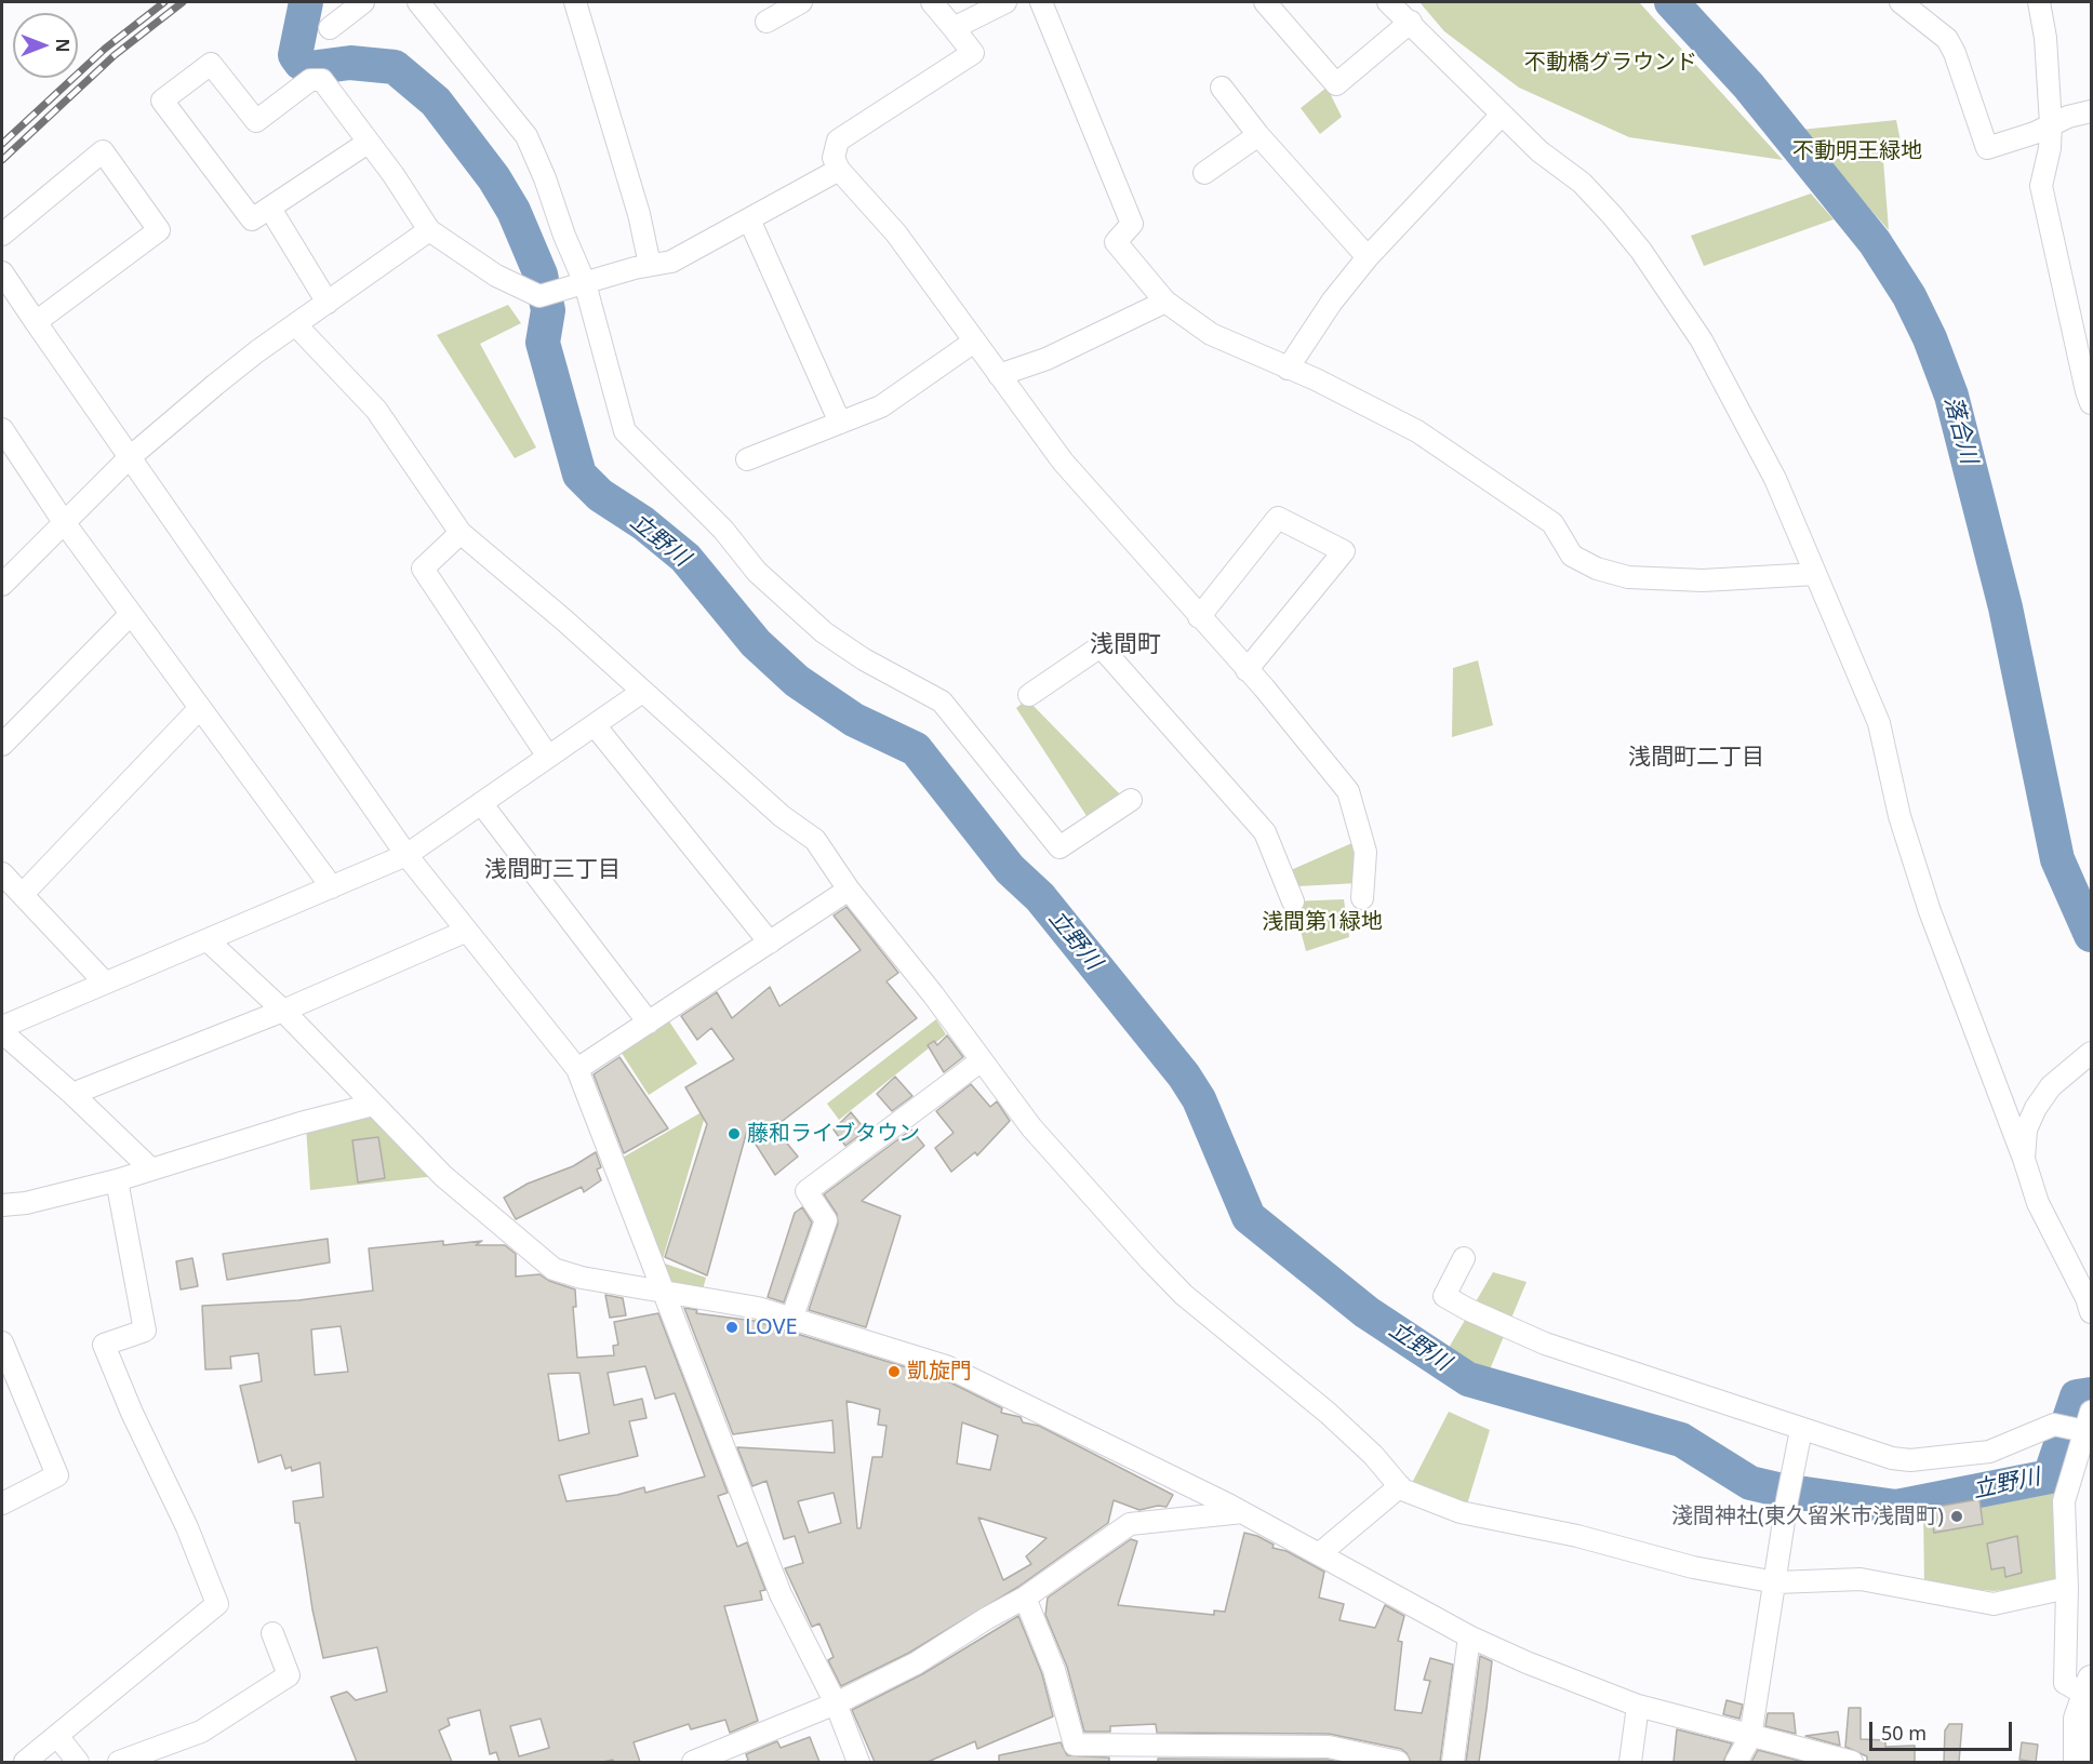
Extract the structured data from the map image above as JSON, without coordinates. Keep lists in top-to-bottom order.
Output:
{
  "districts": ["浅間町", "浅間町二丁目", "浅間町三丁目"],
  "water": ["落合川", "立野川"],
  "parks": ["不動橋グラウンド", "不動明王緑地", "浅間第1緑地"],
  "places": [
    "藤和ライブタウン",
    "LOVE",
    "凱旋門",
    "淺間神社(東久留米市浅間町)"
  ],
  "scale_bar": "50 m",
  "north": "right"
}
